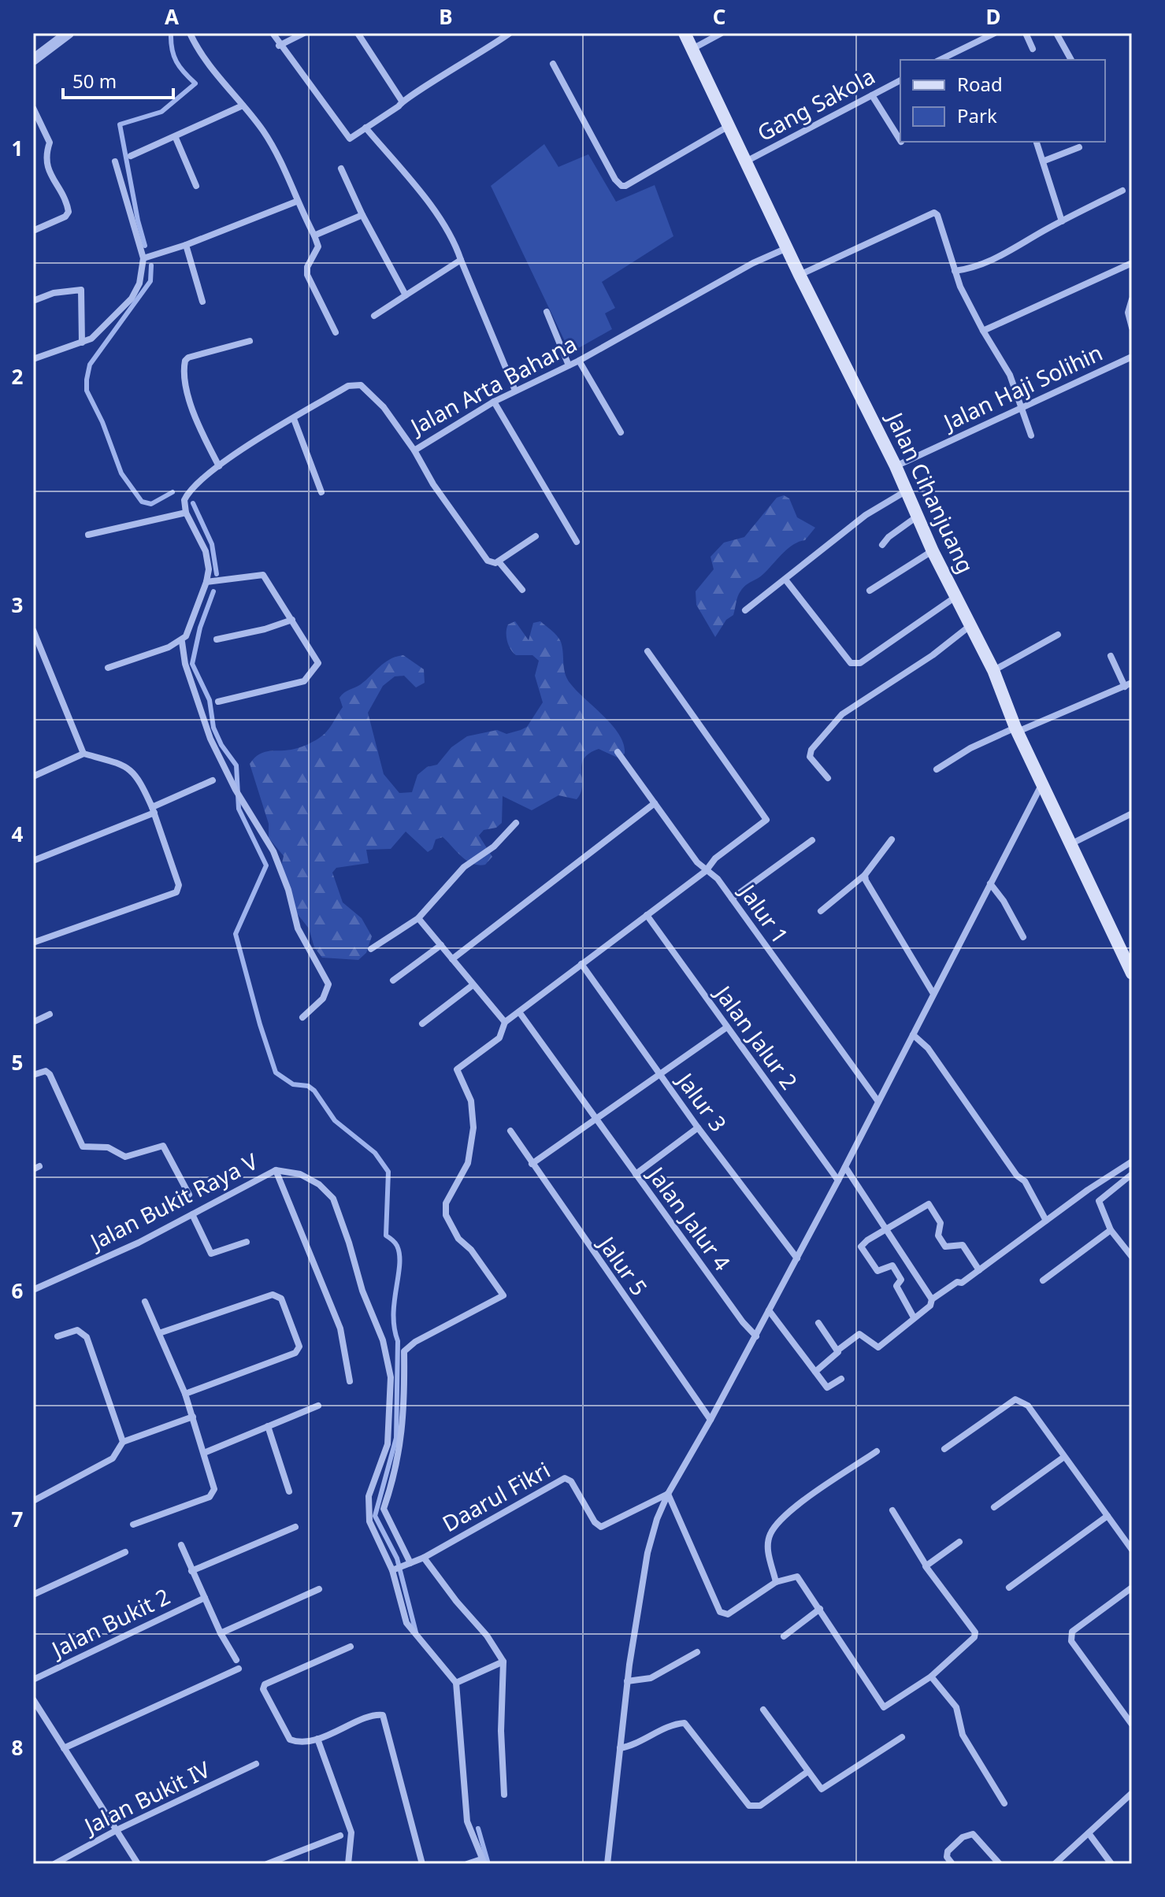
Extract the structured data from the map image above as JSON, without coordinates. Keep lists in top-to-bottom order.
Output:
{
  "streets": {
    "main road": ["Jalan Cihanjuang"],
    "street": [
      "Gang Sakola",
      "Jalan Arta Bahana",
      "Jalan Haji Solihin",
      "Jalur 1",
      "Jalan Jalur 2",
      "Jalur 3",
      "Jalan Bukit Raya V",
      "Jalan Jalur 4",
      "Jalur 5",
      "Daarul Fikri",
      "Jalan Bukit 2",
      "Jalan Bukit IV"
    ]
  },
  "crossings": [
    ["Gang Sakola", "Jalan Cihanjuang"],
    ["Jalan Arta Bahana", "Jalan Cihanjuang"],
    ["Jalan Haji Solihin", "Jalan Cihanjuang"]
  ],
  "legend": ["Road", "Park"],
  "scale_bar": "50 m",
  "grid": {
    "columns": [
      "A",
      "B",
      "C",
      "D"
    ],
    "rows": [
      "1",
      "2",
      "3",
      "4",
      "5",
      "6",
      "7",
      "8"
    ]
  }
}
